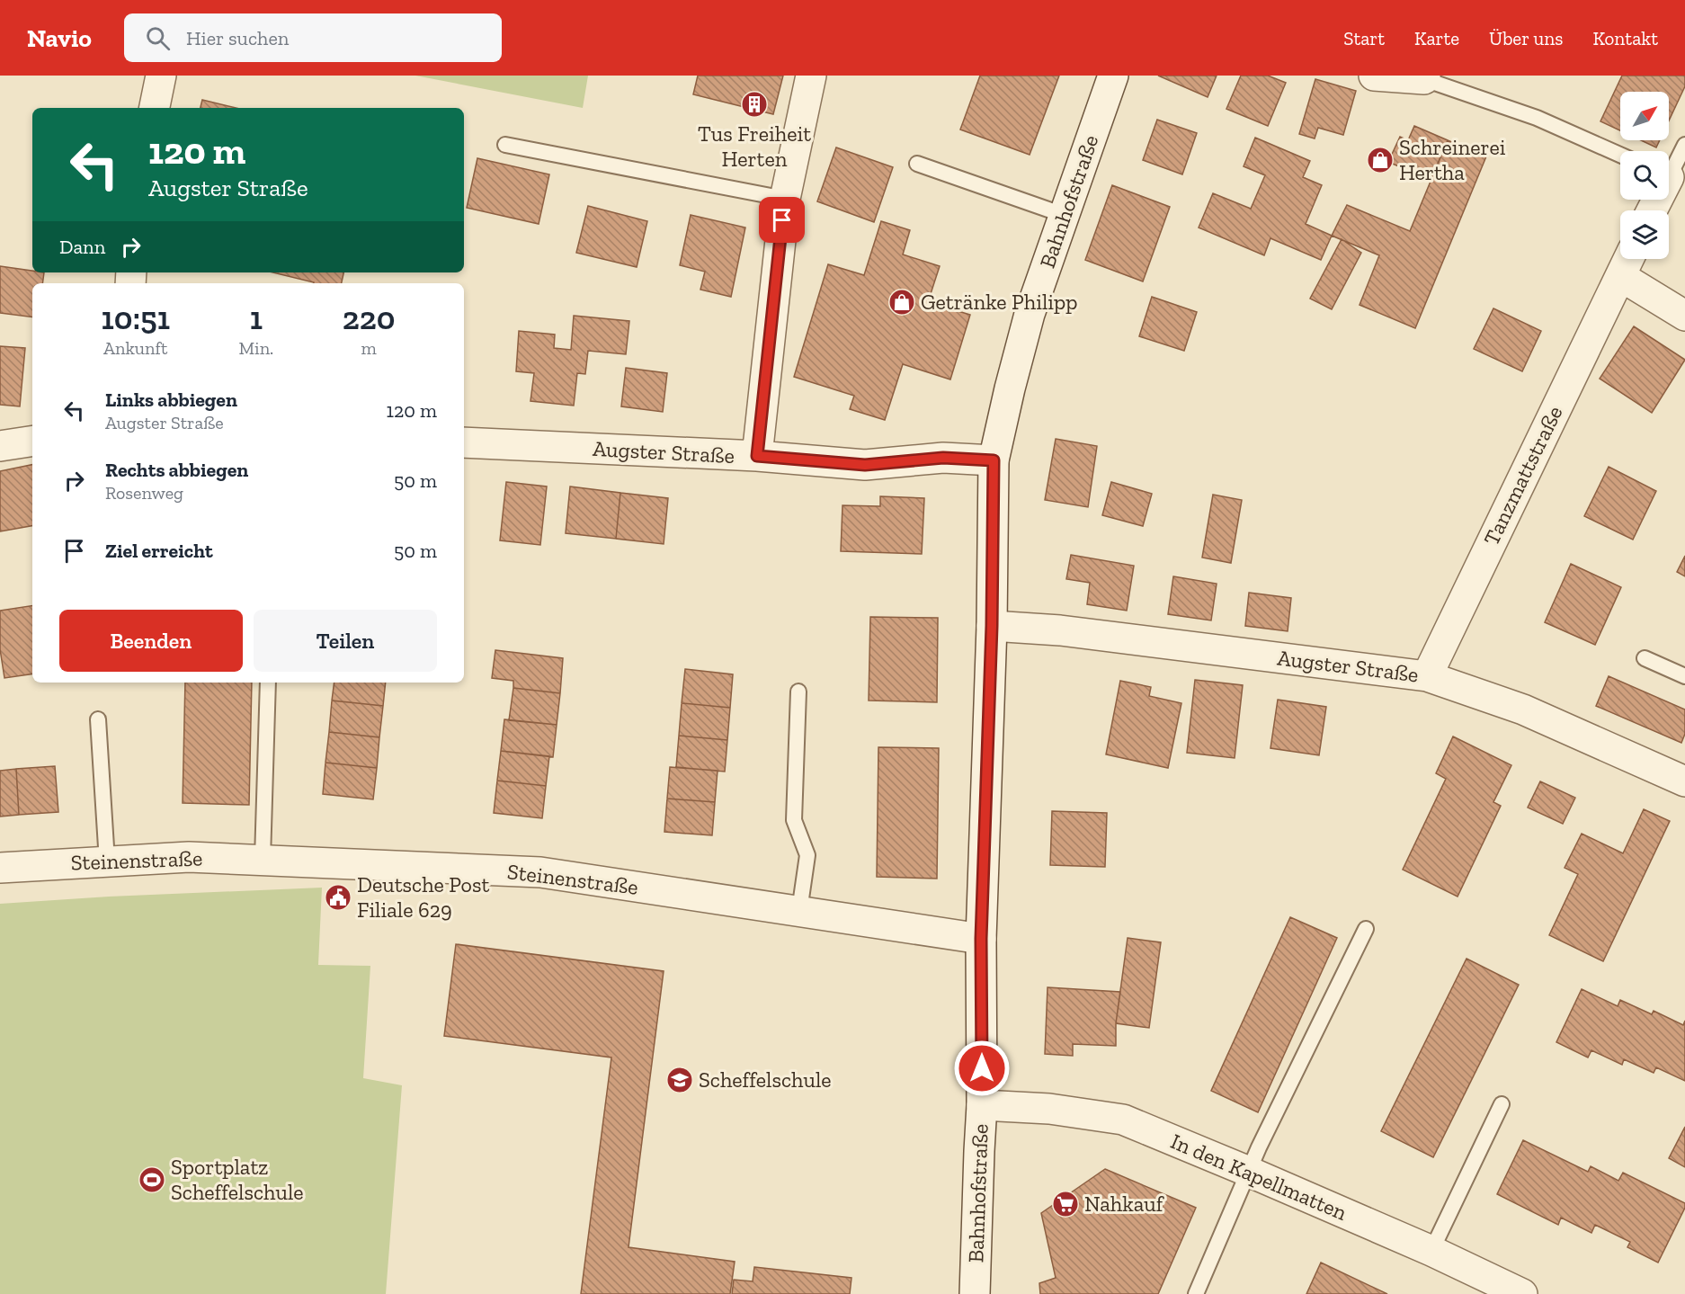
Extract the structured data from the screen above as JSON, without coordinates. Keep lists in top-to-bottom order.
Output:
{
  "streets": {
    "street": [
      "Bahnhofstraße",
      "Augster Straße",
      "Tanzmattstraße",
      "Steinenstraße",
      "In den Kapellmatten"
    ]
  },
  "crossings": [
    ["Bahnhofstraße", "Augster Straße"],
    ["Bahnhofstraße", "Steinenstraße"],
    ["Bahnhofstraße", "In den Kapellmatten"],
    ["Augster Straße", "Tanzmattstraße"]
  ],
  "places": {
    "building": ["Tus Freiheit Herten"],
    "shop": ["Schreinerei Hertha", "Getränke Philipp"],
    "public building": ["Deutsche Post Filiale 629"],
    "school or university": ["Scheffelschule"],
    "sports": ["Sportplatz Scheffelschule"],
    "supermarket": ["Nahkauf"]
  },
  "north": "top right",
  "page": {
    "header": "Navio",
    "search": "Hier suchen",
    "nav": [
      "Start",
      "Karte",
      "Über uns",
      "Kontakt"
    ],
    "turn": ["120 m", "Augster Straße"],
    "then": "Dann",
    "eta": [
      "10:51",
      "Ankunft",
      "1",
      "Min.",
      "220",
      "m"
    ],
    "list": [
      {
        "name": "Links abbiegen",
        "note": "Augster Straße",
        "value": "120 m"
      },
      {
        "name": "Rechts abbiegen",
        "note": "Rosenweg",
        "value": "50 m"
      },
      {
        "name": "Ziel erreicht",
        "value": "50 m"
      }
    ],
    "buttons": ["Beenden", "Teilen"]
  }
}
